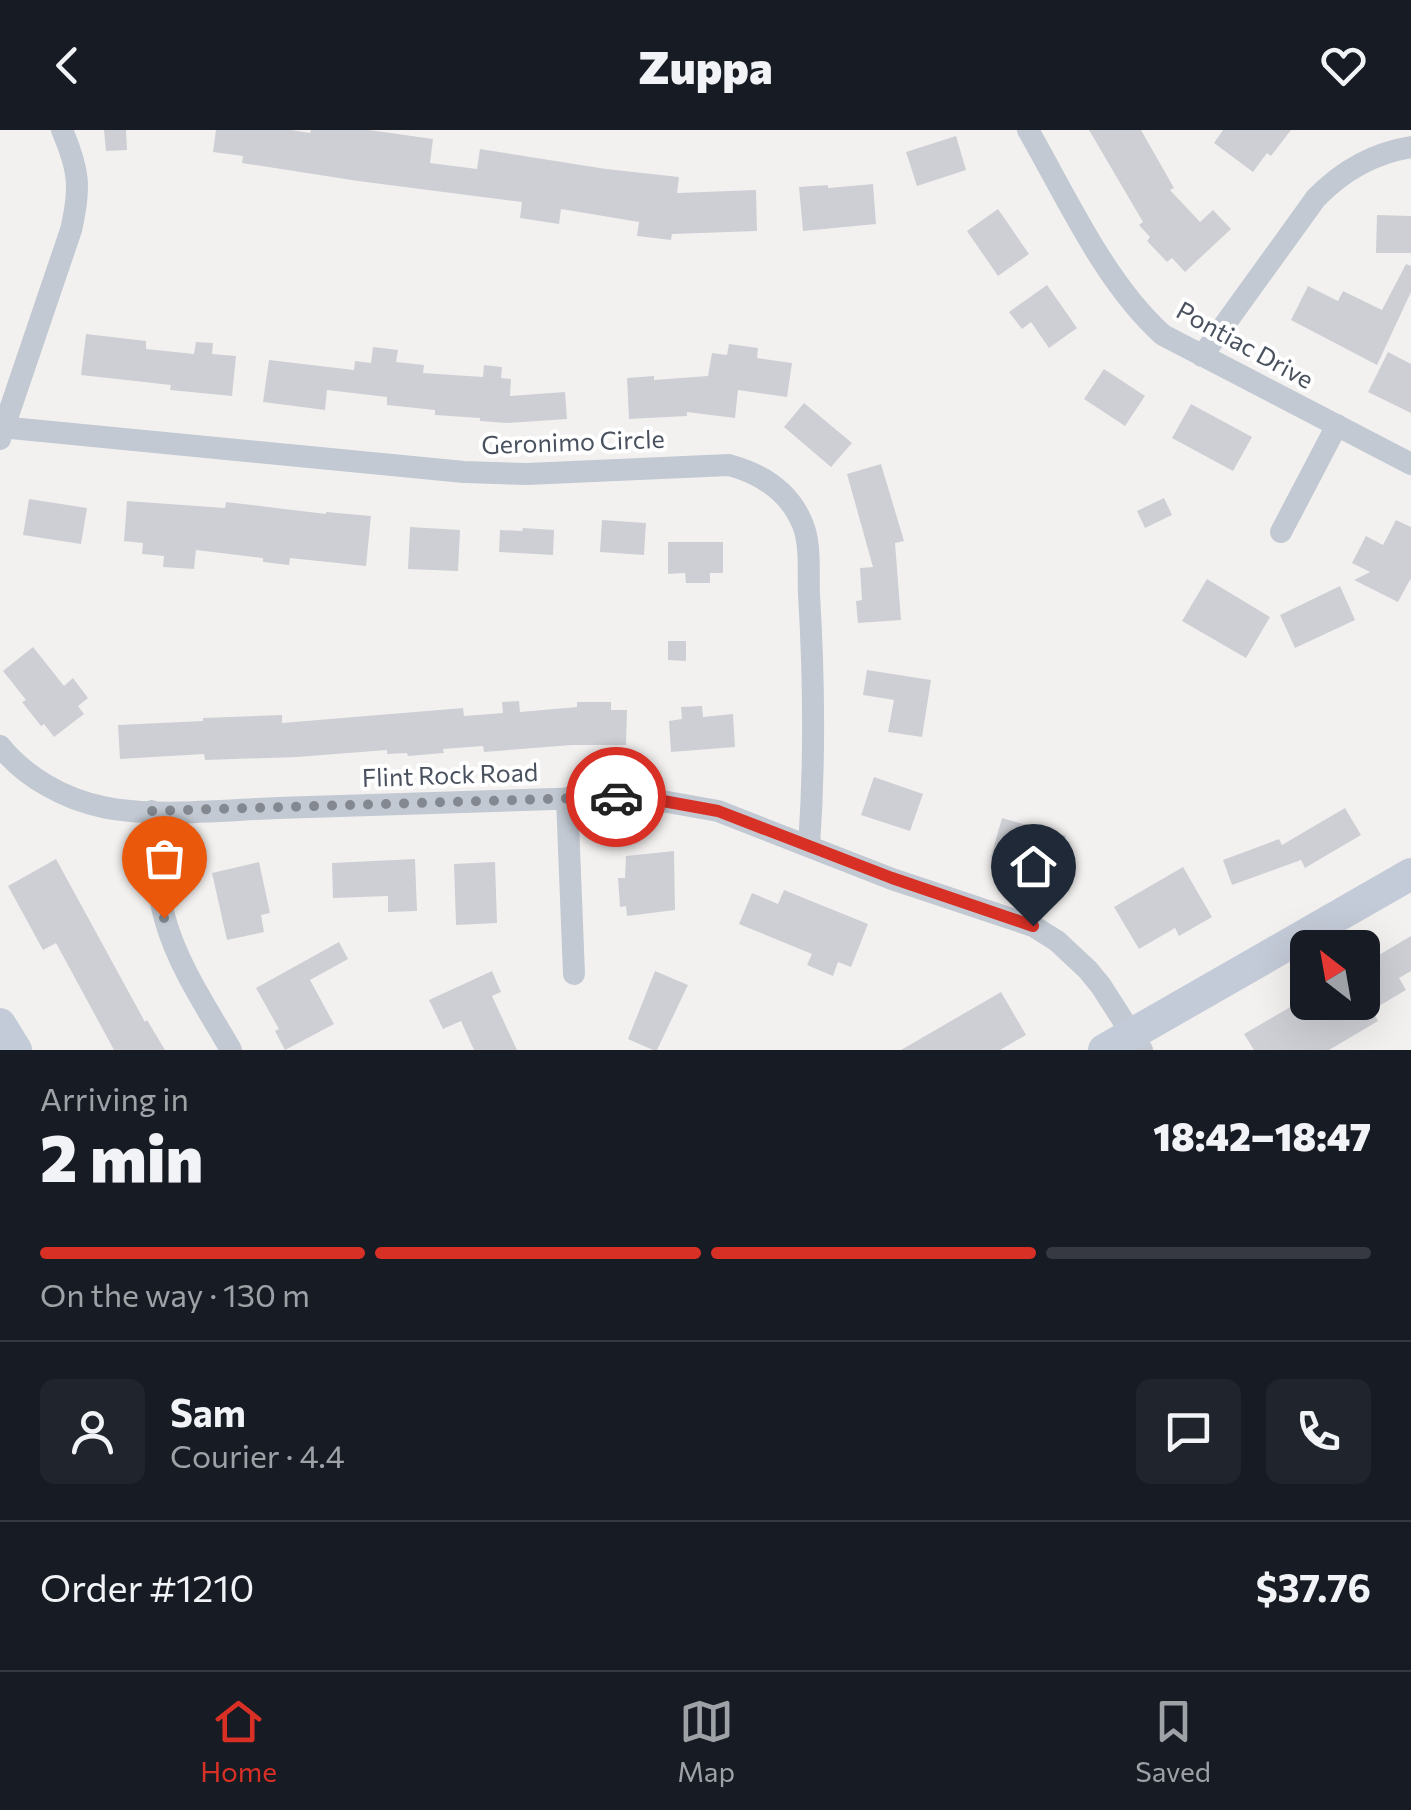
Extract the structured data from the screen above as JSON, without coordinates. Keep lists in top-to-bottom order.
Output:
{
  "streets": {
    "street": ["Pontiac Drive", "Geronimo Circle", "Flint Rock Road"]
  },
  "crossings": [
    ["Geronimo Circle", "Flint Rock Road"]
  ],
  "north": "top left",
  "page": {
    "header": "Zuppa",
    "heading": ["2 min", "Arriving in", "18:42–18:47"],
    "panel": [
      "Sam",
      "Courier · 4.4",
      "Order #1210",
      "$37.76"
    ],
    "bar": "On the way · 130 m",
    "tabs": ["Home", "Map", "Saved"]
  }
}
